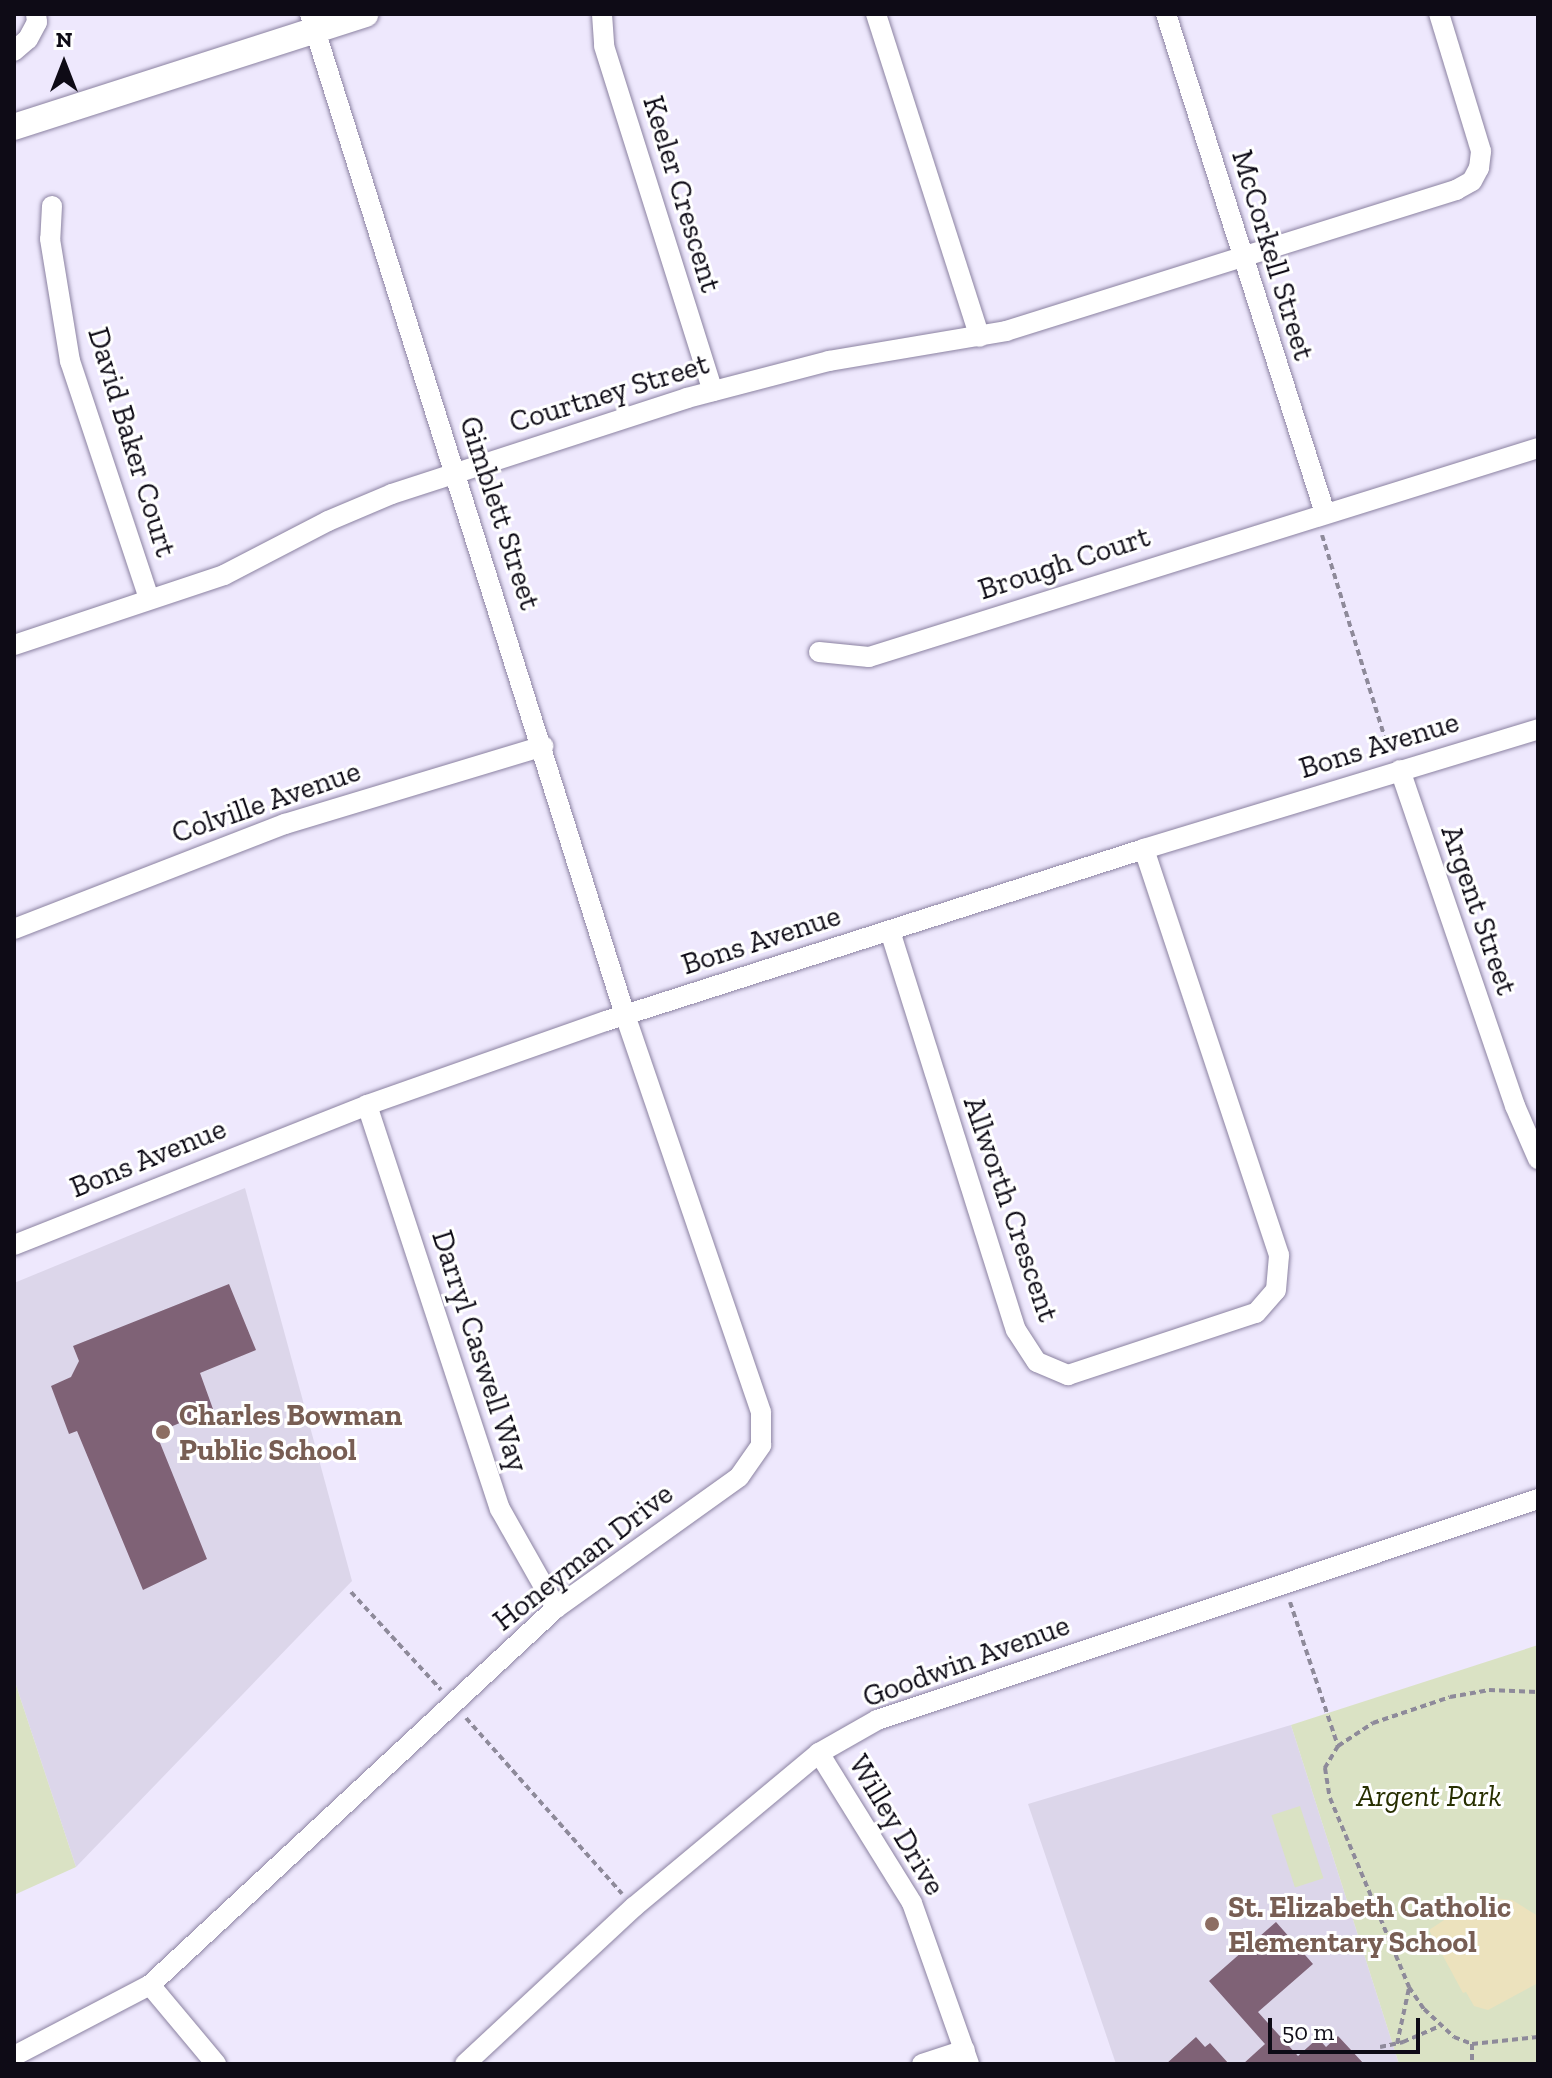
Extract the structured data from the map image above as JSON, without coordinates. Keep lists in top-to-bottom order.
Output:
{
  "streets": {
    "street": [
      "Keeler Crescent",
      "McCorkell Street",
      "Courtney Street",
      "David Baker Court",
      "Gimblett Street",
      "Brough Court",
      "Bons Avenue",
      "Colville Avenue",
      "Argent Street",
      "Allworth Crescent",
      "Darryl Caswell Way",
      "Honeyman Drive",
      "Goodwin Avenue",
      "Willey Drive"
    ]
  },
  "crossings": [
    ["Keeler Crescent", "Courtney Street"],
    ["McCorkell Street", "Courtney Street"],
    ["McCorkell Street", "Brough Court"],
    ["Courtney Street", "David Baker Court"],
    ["Courtney Street", "Gimblett Street"],
    ["Gimblett Street", "Bons Avenue"],
    ["Gimblett Street", "Colville Avenue"],
    ["Gimblett Street", "Honeyman Drive"],
    ["Bons Avenue", "Argent Street"],
    ["Bons Avenue", "Allworth Crescent"],
    ["Bons Avenue", "Darryl Caswell Way"],
    ["Bons Avenue", "Honeyman Drive"],
    ["Darryl Caswell Way", "Honeyman Drive"],
    ["Goodwin Avenue", "Willey Drive"]
  ],
  "parks": ["Argent Park"],
  "places": ["Charles Bowman Public School", "St. Elizabeth Catholic Elementary School"],
  "scale_bar": "50 m",
  "north": "top"
}
